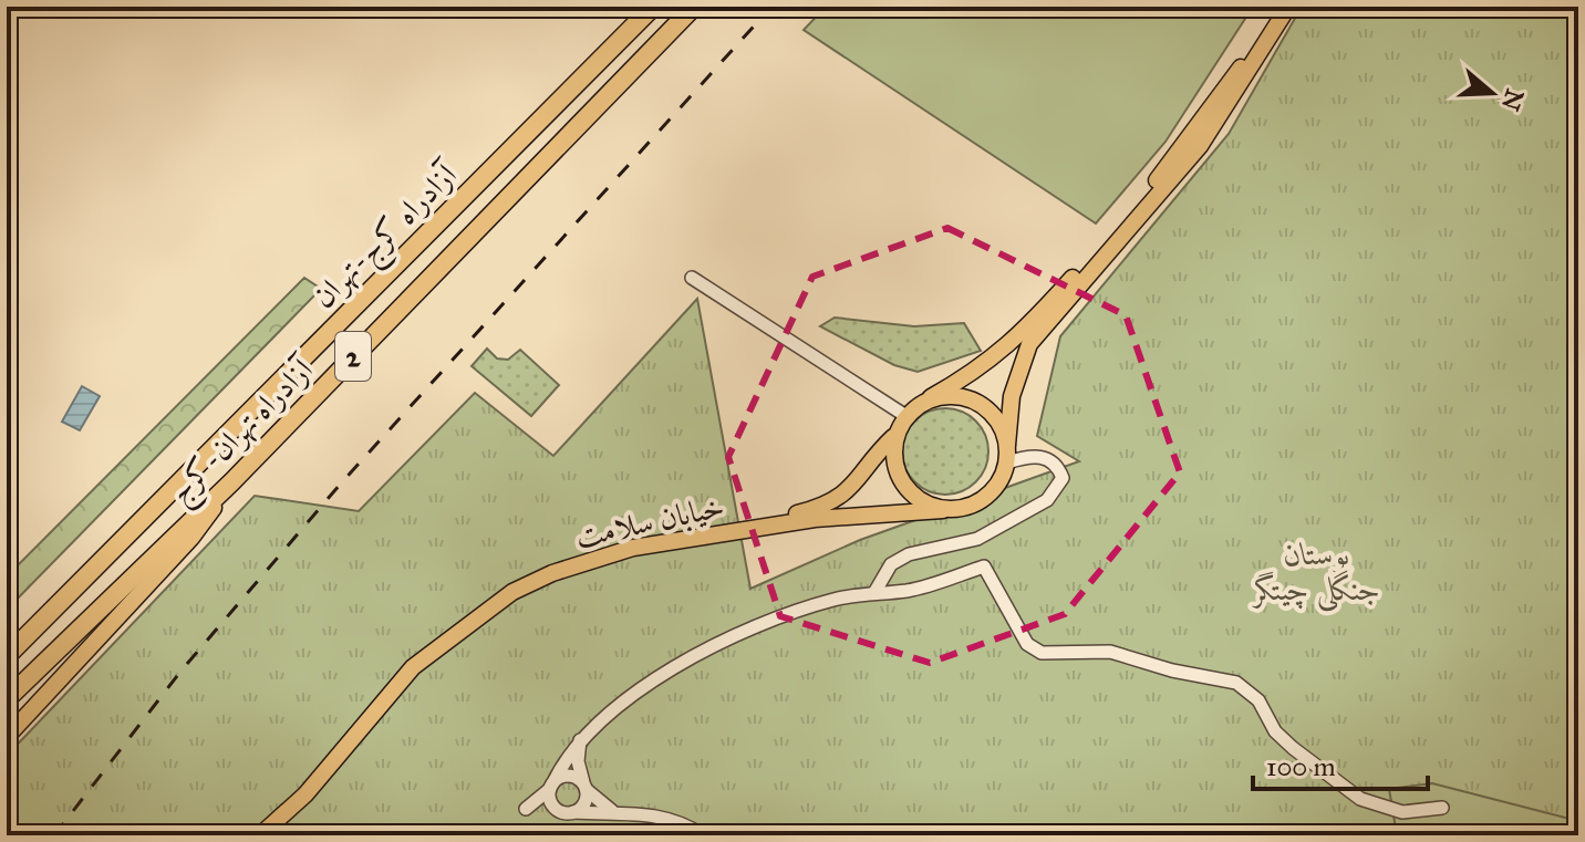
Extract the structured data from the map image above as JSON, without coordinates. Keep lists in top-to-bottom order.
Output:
{
  "streets": {
    "highway": ["آزادراه کرج-تهران", "2", "آزادراه تهران-کرج"],
    "main road": ["خیابان سلامت"]
  },
  "parks": ["بوستان جنگلی چیتگر"],
  "scale_bar": "100 m",
  "north": "right"
}
